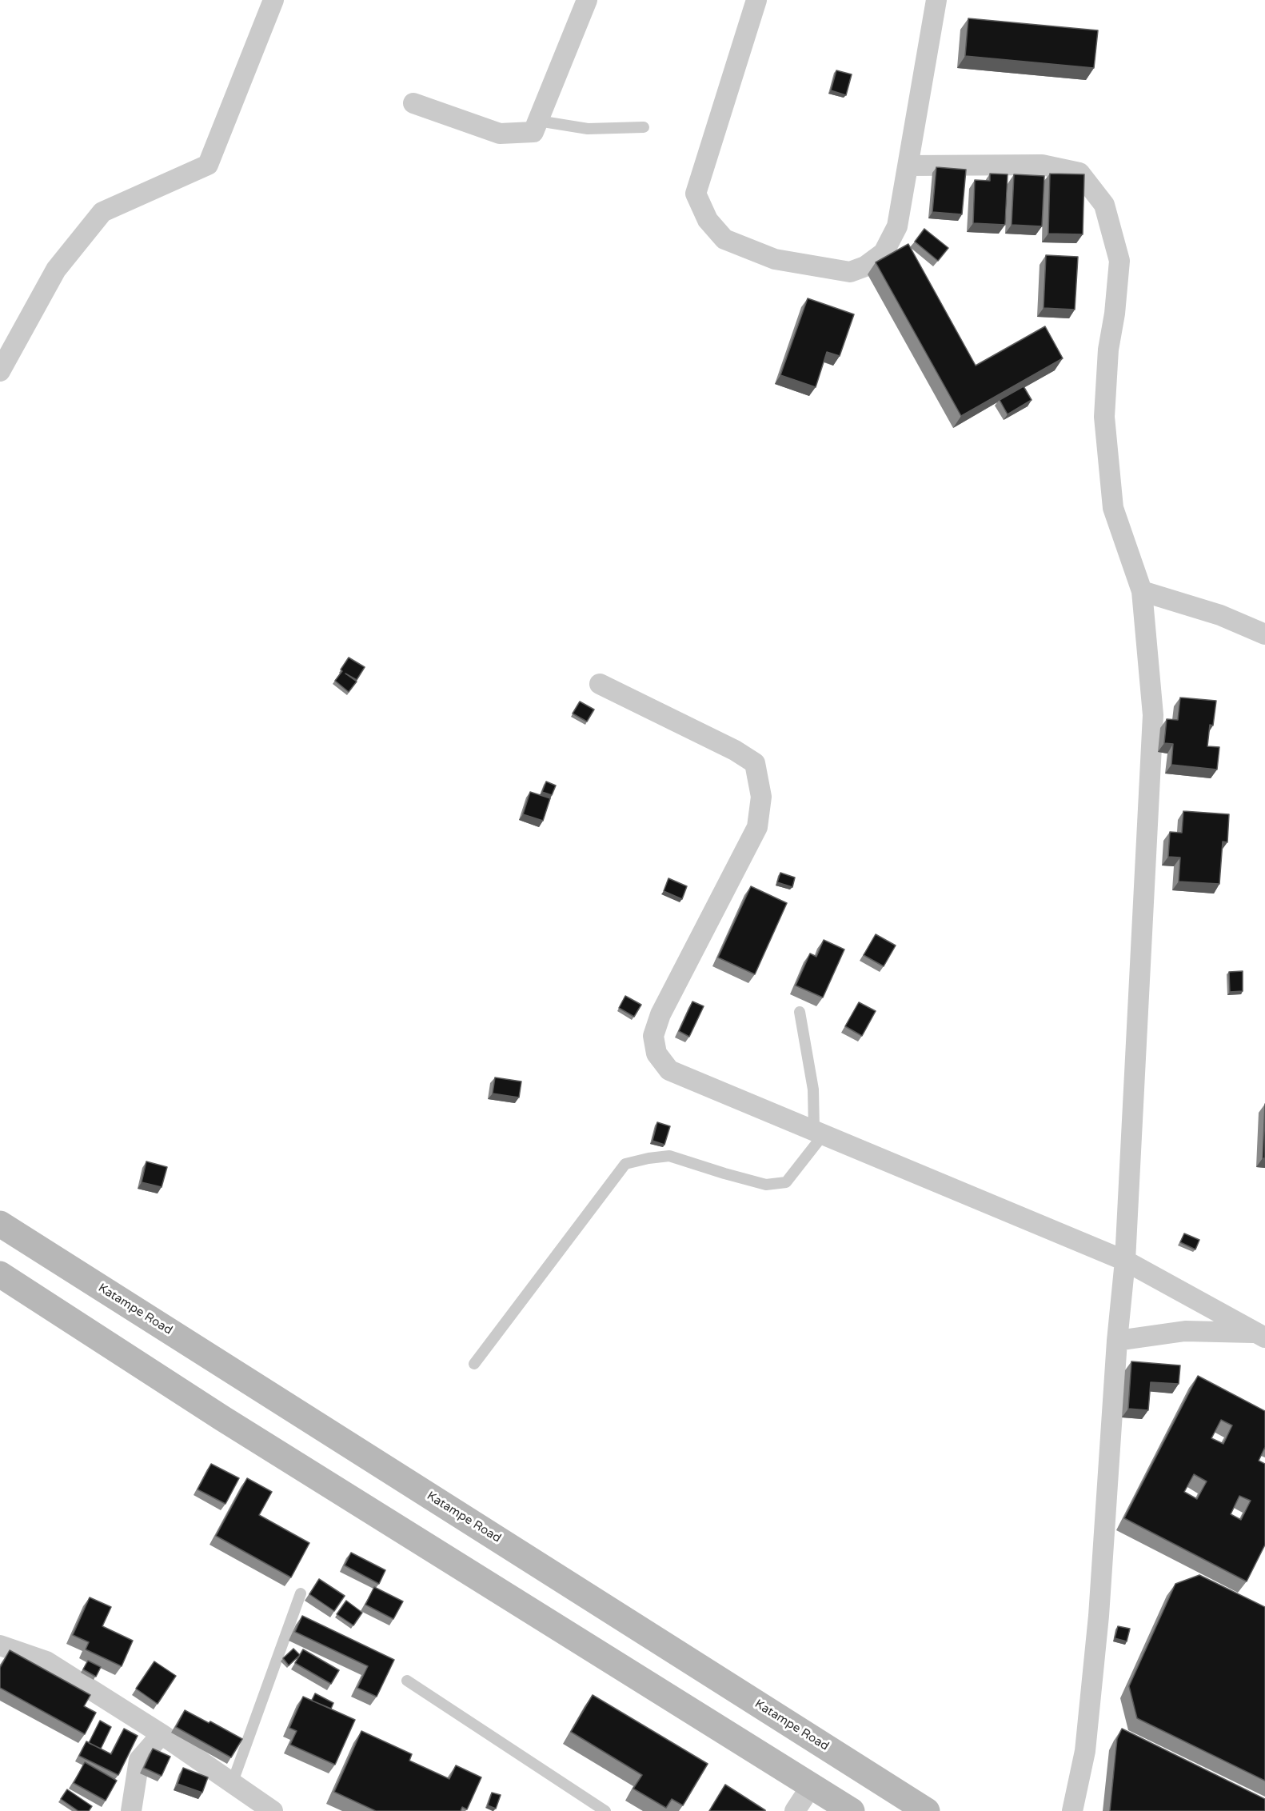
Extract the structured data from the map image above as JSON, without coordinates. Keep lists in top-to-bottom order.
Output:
{
  "streets": {
    "main road": ["Katampe Road"]
  }
}
